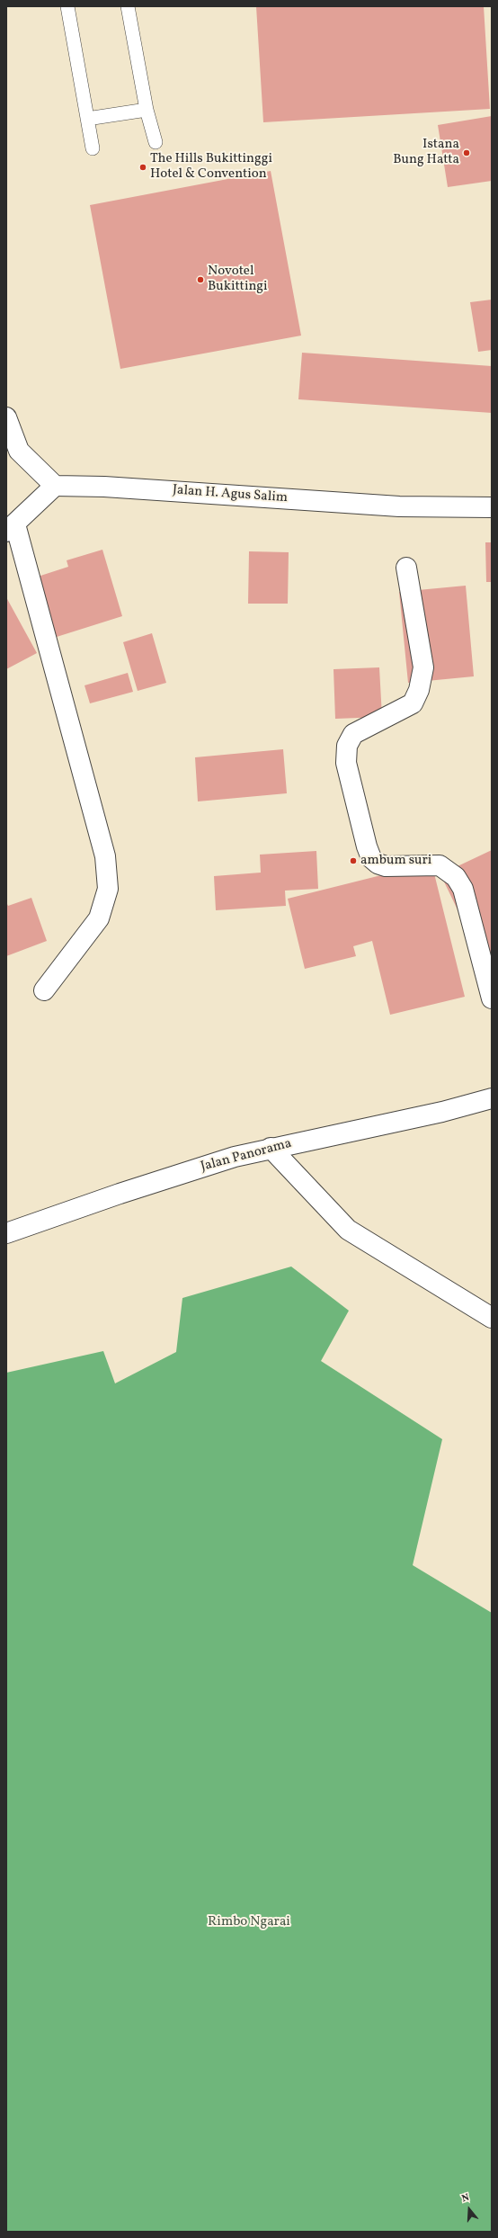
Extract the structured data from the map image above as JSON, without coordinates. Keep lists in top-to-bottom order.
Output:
{
  "streets": {
    "street": ["Jalan H. Agus Salim", "Jalan Panorama"]
  },
  "parks": ["Rimbo Ngarai"],
  "places": [
    "Istana Bung Hatta",
    "The Hills Bukittinggi Hotel & Convention",
    "Novotel Bukittingi",
    "ambum suri"
  ],
  "north": "top"
}
